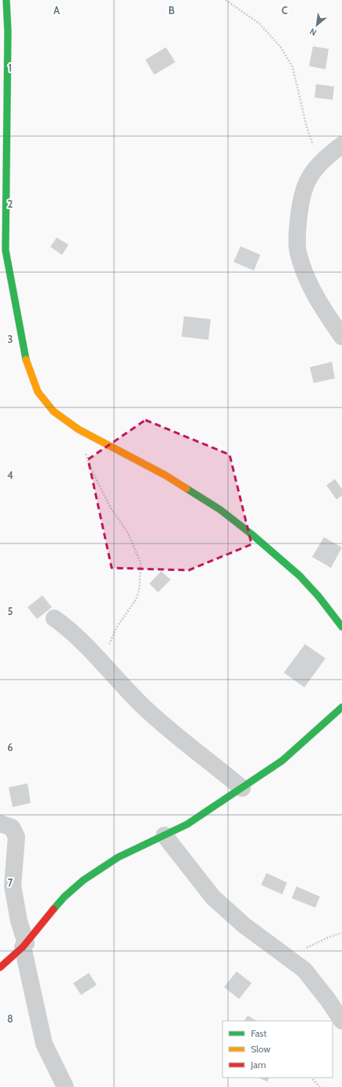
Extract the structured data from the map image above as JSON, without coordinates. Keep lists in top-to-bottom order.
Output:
{
  "legend": ["Fast", "Slow", "Jam"],
  "north": "bottom left",
  "grid": {
    "columns": ["A", "B", "C"],
    "rows": [
      "1",
      "2",
      "3",
      "4",
      "5",
      "6",
      "7",
      "8"
    ]
  }
}
